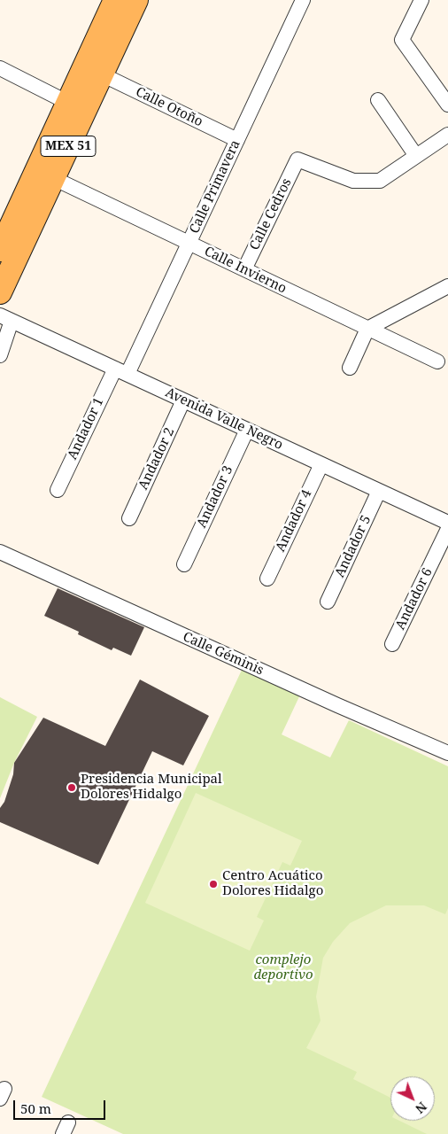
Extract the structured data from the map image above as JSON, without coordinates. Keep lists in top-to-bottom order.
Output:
{
  "streets": {
    "main road": ["MEX 51"],
    "street": [
      "Calle Otoño",
      "Calle Primavera",
      "Calle Cedros",
      "Calle Invierno",
      "Avenida Valle Negro",
      "Andador 1",
      "Andador 2",
      "Andador 3",
      "Andador 4",
      "Andador 5",
      "Andador 6",
      "Calle Géminis"
    ]
  },
  "crossings": [
    ["Calle Otoño", "MEX 51"],
    ["Calle Otoño", "Calle Primavera"],
    ["MEX 51", "Calle Invierno"],
    ["Calle Primavera", "Calle Invierno"],
    ["Calle Primavera", "Avenida Valle Negro"],
    ["Calle Primavera", "Andador 1"],
    ["Calle Cedros", "Calle Invierno"],
    ["Avenida Valle Negro", "Andador 1"],
    ["Avenida Valle Negro", "Andador 2"],
    ["Avenida Valle Negro", "Andador 3"],
    ["Avenida Valle Negro", "Andador 4"],
    ["Avenida Valle Negro", "Andador 5"]
  ],
  "parks": ["complejo deportivo"],
  "places": ["Presidencia Municipal Dolores Hidalgo", "Centro Acuático Dolores Hidalgo"],
  "scale_bar": "50 m",
  "north": "bottom right"
}
